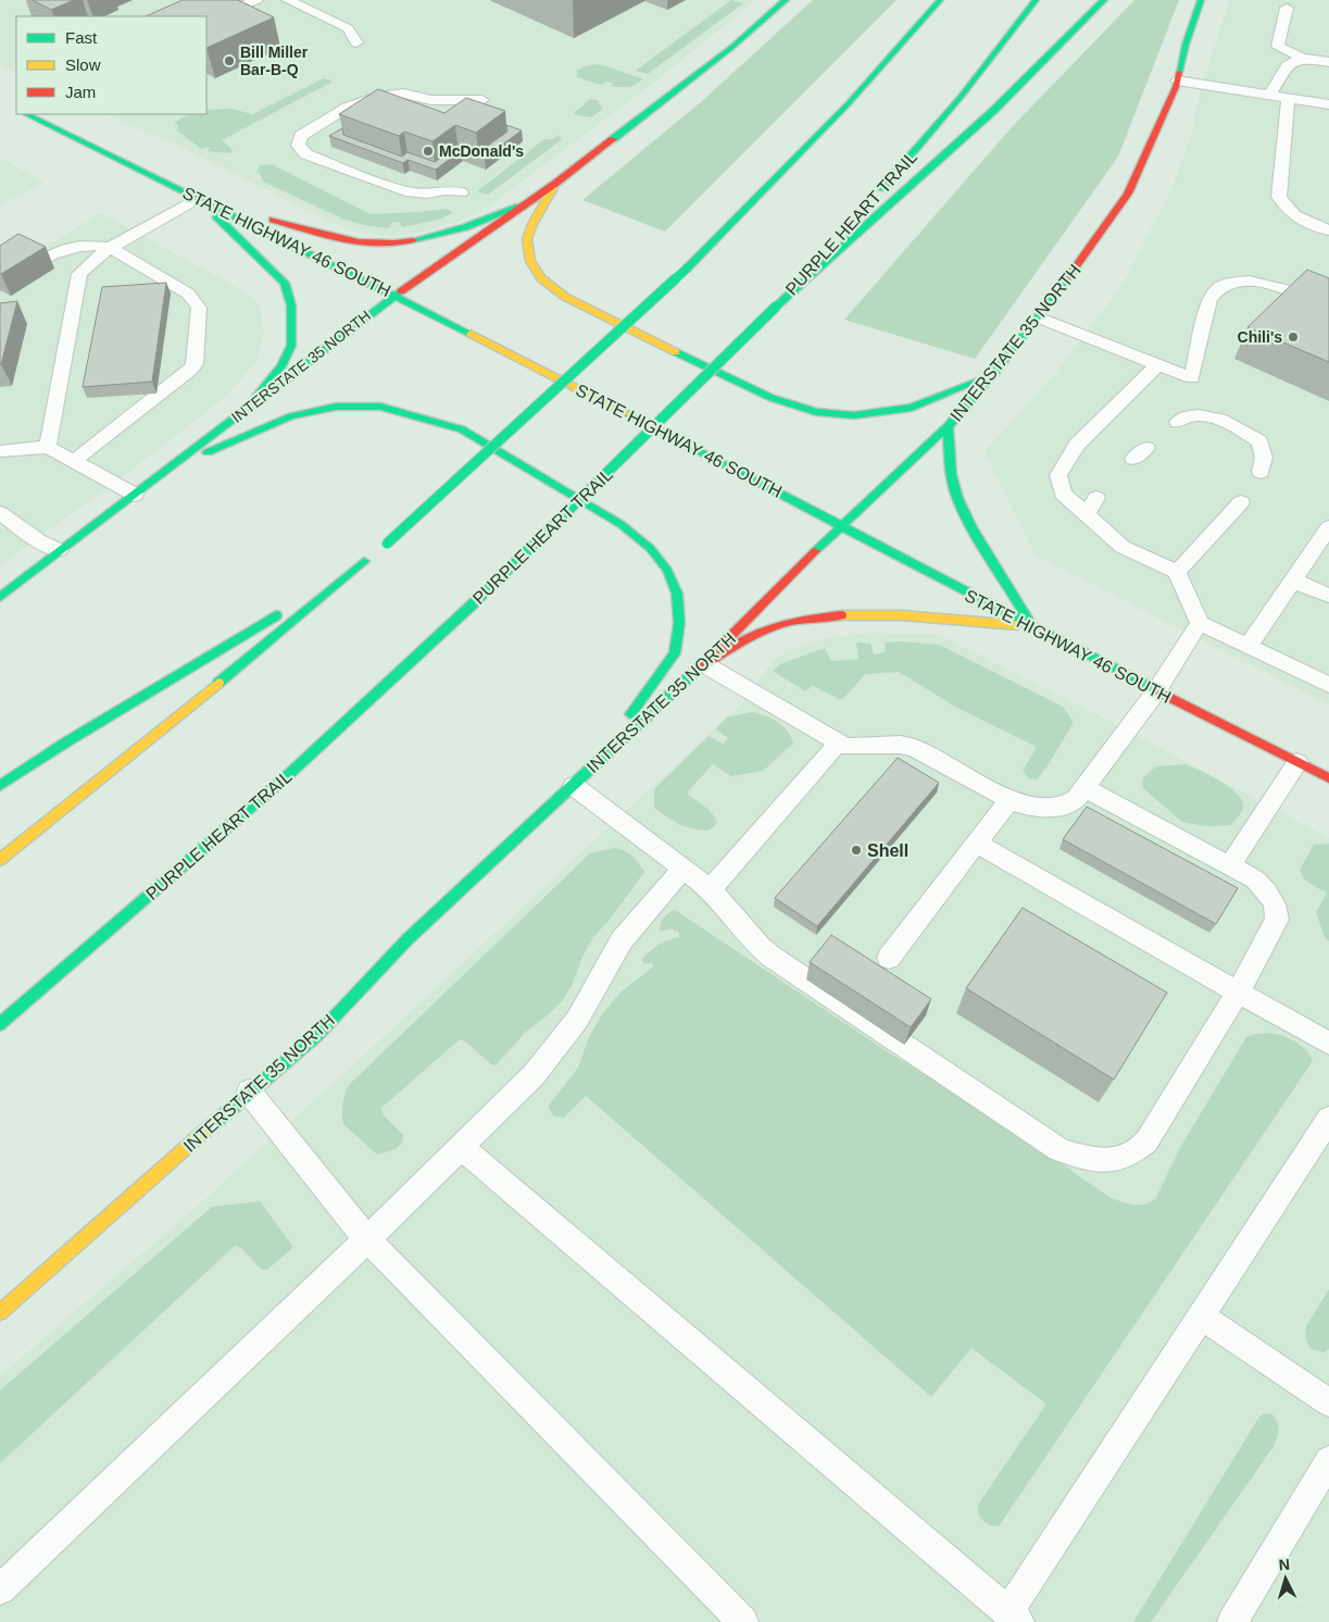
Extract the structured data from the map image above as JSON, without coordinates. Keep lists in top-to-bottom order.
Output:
{
  "streets": {
    "main road": ["PURPLE HEART TRAIL", "STATE HIGHWAY 46 SOUTH", "INTERSTATE 35 NORTH"]
  },
  "crossings": [
    ["STATE HIGHWAY 46 SOUTH", "INTERSTATE 35 NORTH"]
  ],
  "places": [
    "Bill Miller Bar-B-Q",
    "McDonald's",
    "Chili's",
    "Shell"
  ],
  "legend": ["Fast", "Slow", "Jam"],
  "north": "top"
}
